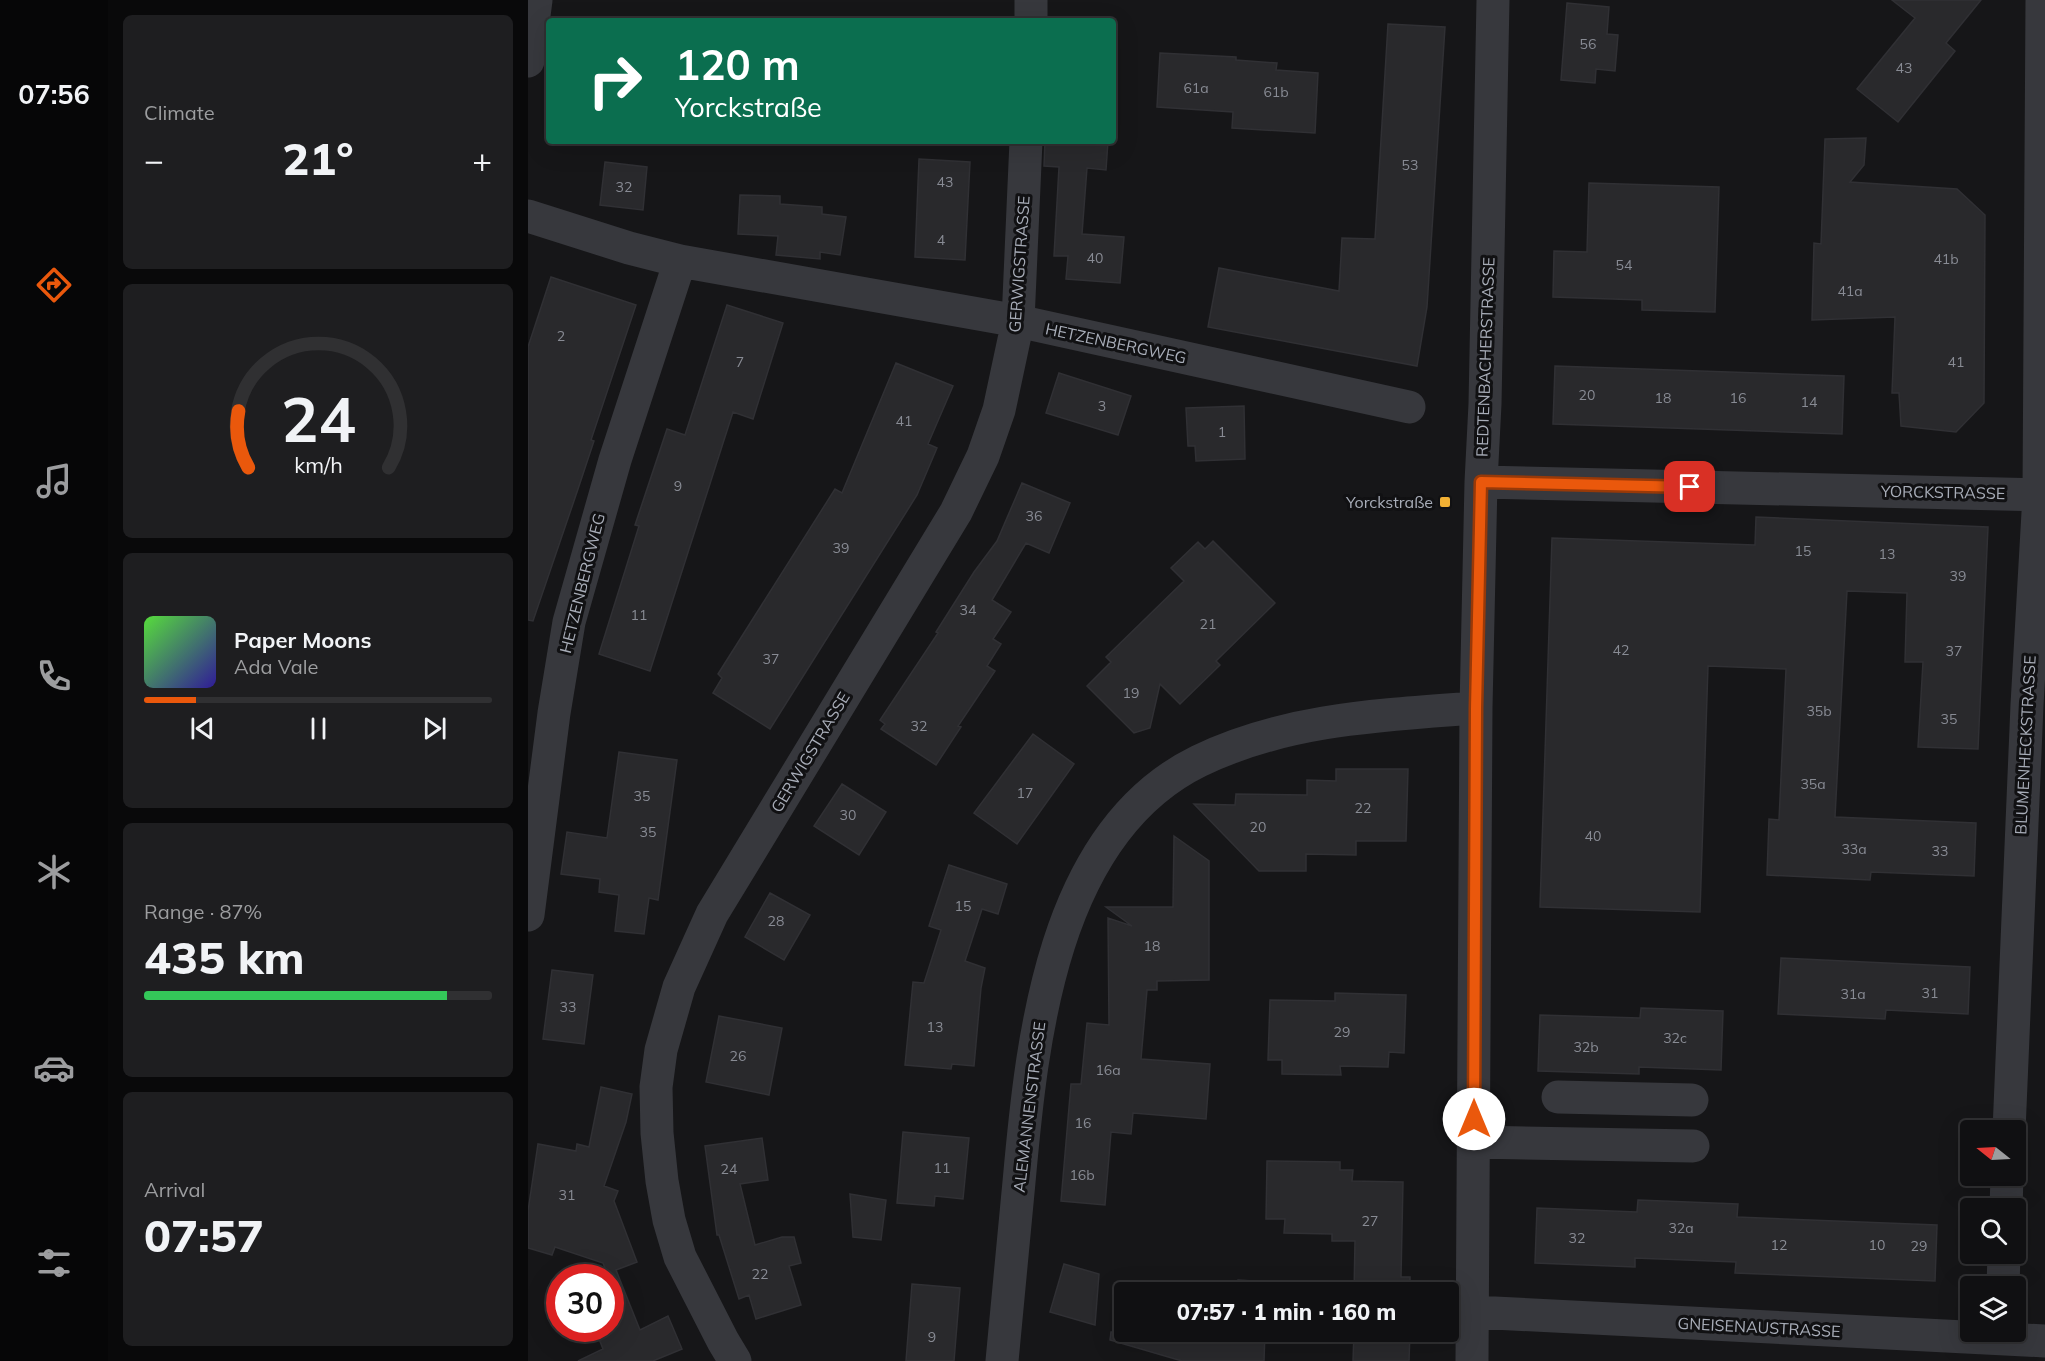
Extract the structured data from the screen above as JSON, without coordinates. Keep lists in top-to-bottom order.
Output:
{
  "streets": {
    "street": [
      "GERWIGSTRASSE",
      "HETZENBERGWEG",
      "REDTENBACHERSTRASSE",
      "YORCKSTRASSE",
      "BLUMENHECKSTRASSE",
      "ALEMANNENSTRASSE",
      "GNEISENAUSTRASSE"
    ]
  },
  "crossings": [
    ["GERWIGSTRASSE", "HETZENBERGWEG"],
    ["REDTENBACHERSTRASSE", "YORCKSTRASSE"],
    ["REDTENBACHERSTRASSE", "ALEMANNENSTRASSE"],
    ["REDTENBACHERSTRASSE", "GNEISENAUSTRASSE"],
    ["YORCKSTRASSE", "BLUMENHECKSTRASSE"]
  ],
  "places": {
    "transit": ["Yorckstraße"]
  },
  "house_numbers": [
    "56",
    "43",
    "61a",
    "61b",
    "53",
    "43",
    "32",
    "4",
    "40",
    "41b",
    "54",
    "41a",
    "2",
    "7",
    "41",
    "20",
    "18",
    "16",
    "14",
    "3",
    "41",
    "1",
    "9",
    "36",
    "39",
    "15",
    "13",
    "39",
    "34",
    "11",
    "21",
    "42",
    "37",
    "37",
    "19",
    "35b",
    "35",
    "32",
    "35a",
    "17",
    "35",
    "22",
    "30",
    "20",
    "35",
    "40",
    "33a",
    "33",
    "15",
    "28",
    "18",
    "31",
    "31a",
    "33",
    "13",
    "29",
    "32c",
    "32b",
    "26",
    "16a",
    "16",
    "11",
    "24",
    "16b",
    "31",
    "27",
    "32a",
    "32",
    "12",
    "10",
    "29",
    "22",
    "9"
  ],
  "north": "left",
  "page": {
    "tabs": "07:56",
    "tile": [
      "Climate",
      ["Range · 87%", "435 km"],
      ["Arrival", "07:57"]
    ],
    "turn": ["120 m", "Yorckstraße"],
    "heat": ["−", "21°", "+"],
    "song": ["Paper Moons", "Ada Vale"],
    "limit": "30",
    "trip": "07:57 · 1 min · 160 m",
    "gauge": ["24", "km/h"]
  }
}
